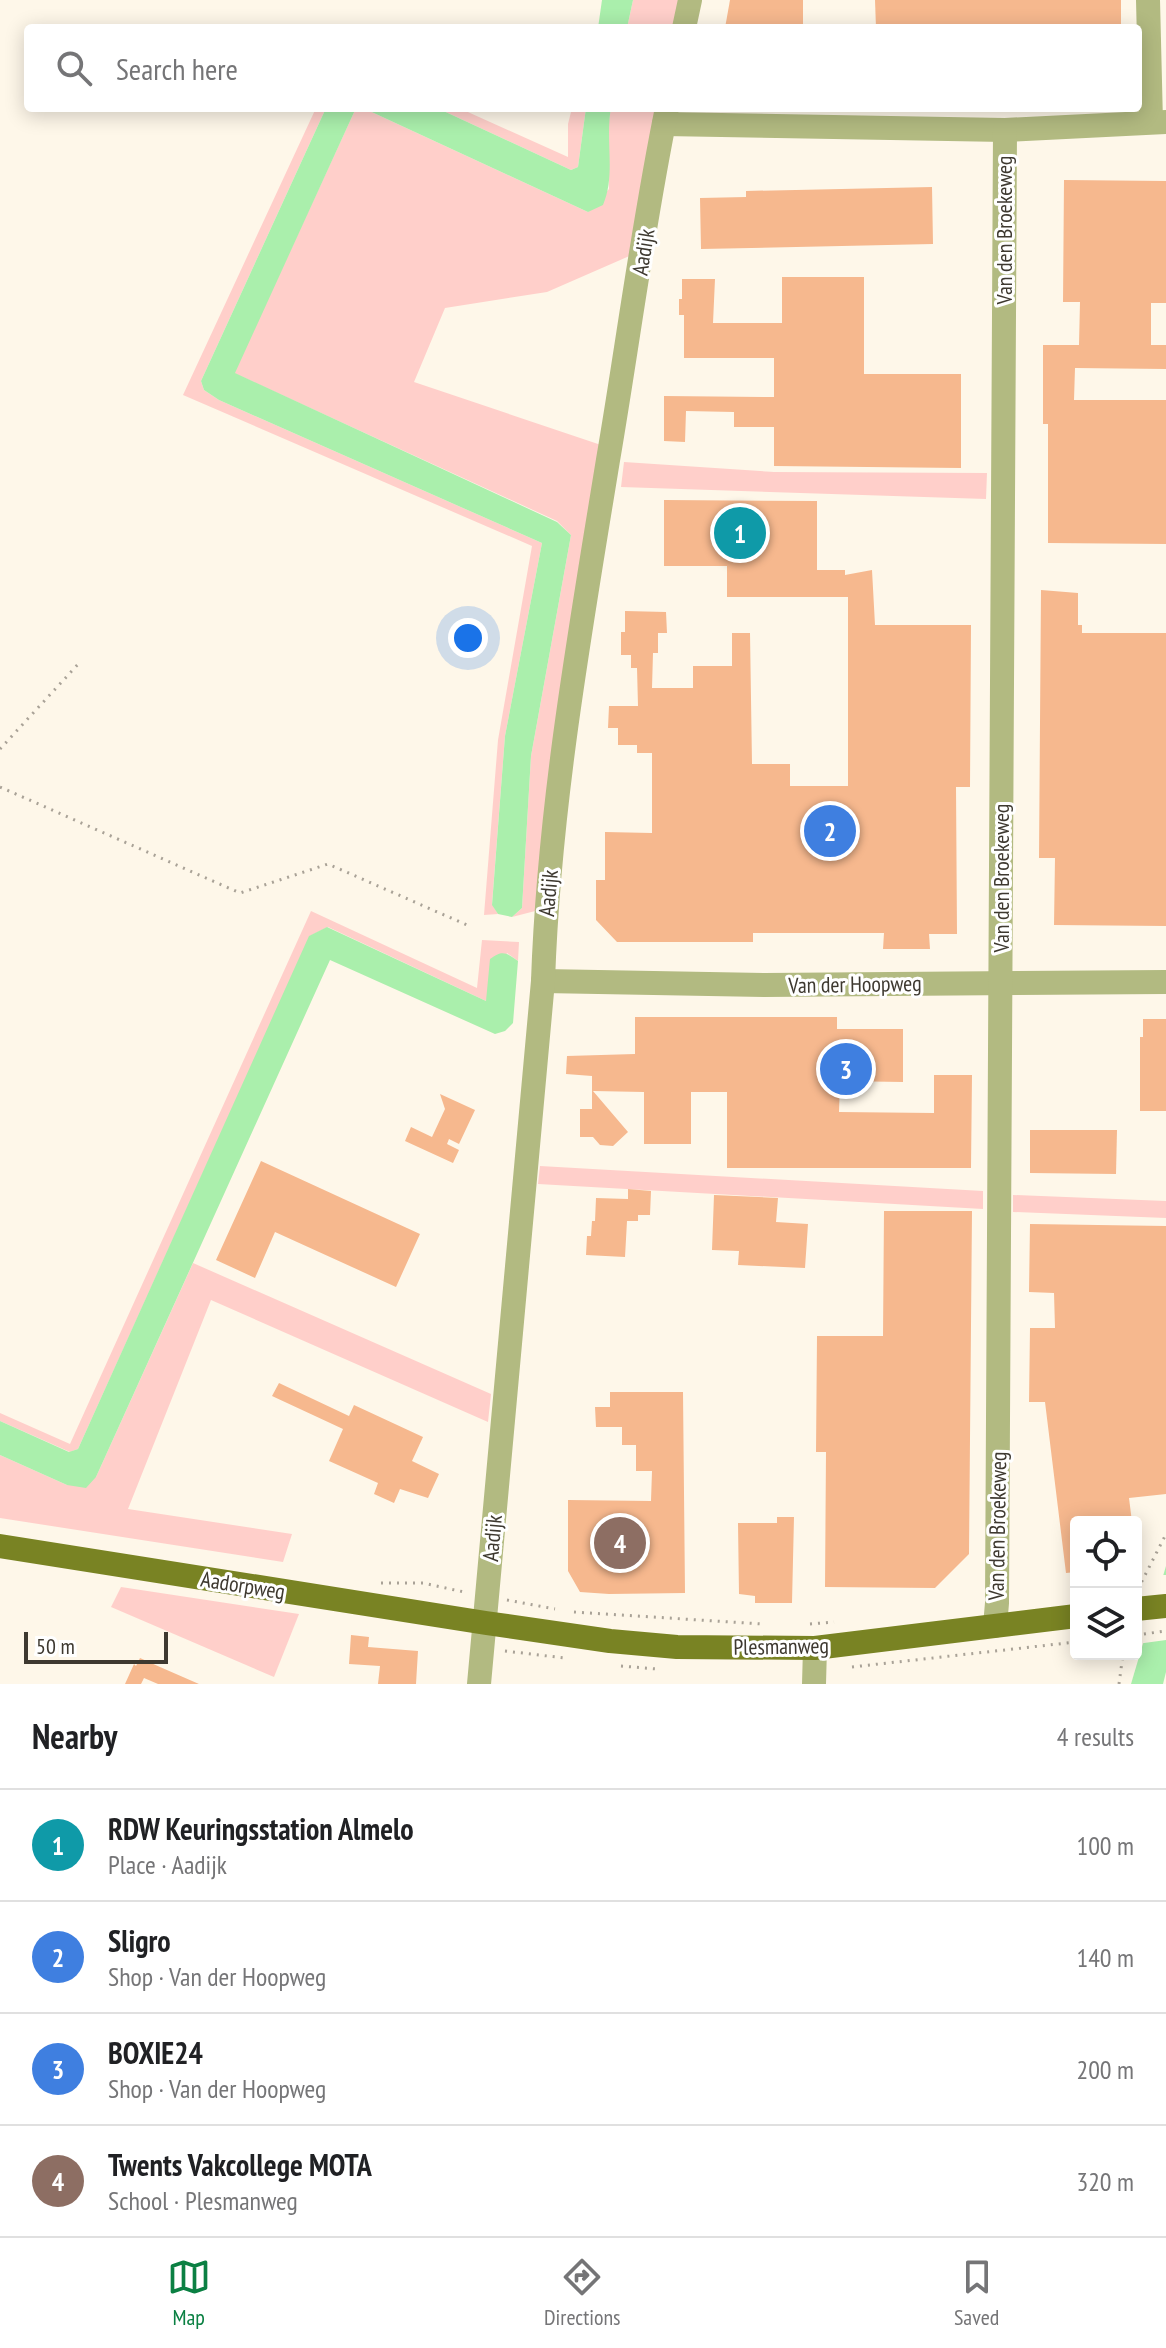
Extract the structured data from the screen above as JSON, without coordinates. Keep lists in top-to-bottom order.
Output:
{
  "streets": {
    "main road": ["Aadorpweg", "Plesmanweg"],
    "street": ["Van den Broekeweg", "Aadijk", "Van der Hoopweg"]
  },
  "crossings": [
    ["Van den Broekeweg", "Van der Hoopweg"],
    ["Van den Broekeweg", "Plesmanweg"],
    ["Aadijk", "Van der Hoopweg"],
    ["Aadijk", "Aadorpweg"],
    ["Aadijk", "Plesmanweg"],
    ["Aadorpweg", "Plesmanweg"]
  ],
  "scale_bar": "50 m",
  "page": {
    "search": "Search here",
    "pins": [
      "1",
      "2",
      "3",
      "4"
    ],
    "scale": "50 m",
    "heading": ["Nearby", "4 results"],
    "list": [
      {
        "mark": "1",
        "name": "RDW Keuringsstation Almelo",
        "note": "Place · Aadijk",
        "value": "100 m"
      },
      {
        "mark": "2",
        "name": "Sligro",
        "note": "Shop · Van der Hoopweg",
        "value": "140 m"
      },
      {
        "mark": "3",
        "name": "BOXIE24",
        "note": "Shop · Van der Hoopweg",
        "value": "200 m"
      },
      {
        "mark": "4",
        "name": "Twents Vakcollege MOTA",
        "note": "School · Plesmanweg",
        "value": "320 m"
      }
    ],
    "nav": ["Map", "Directions", "Saved"]
  }
}
